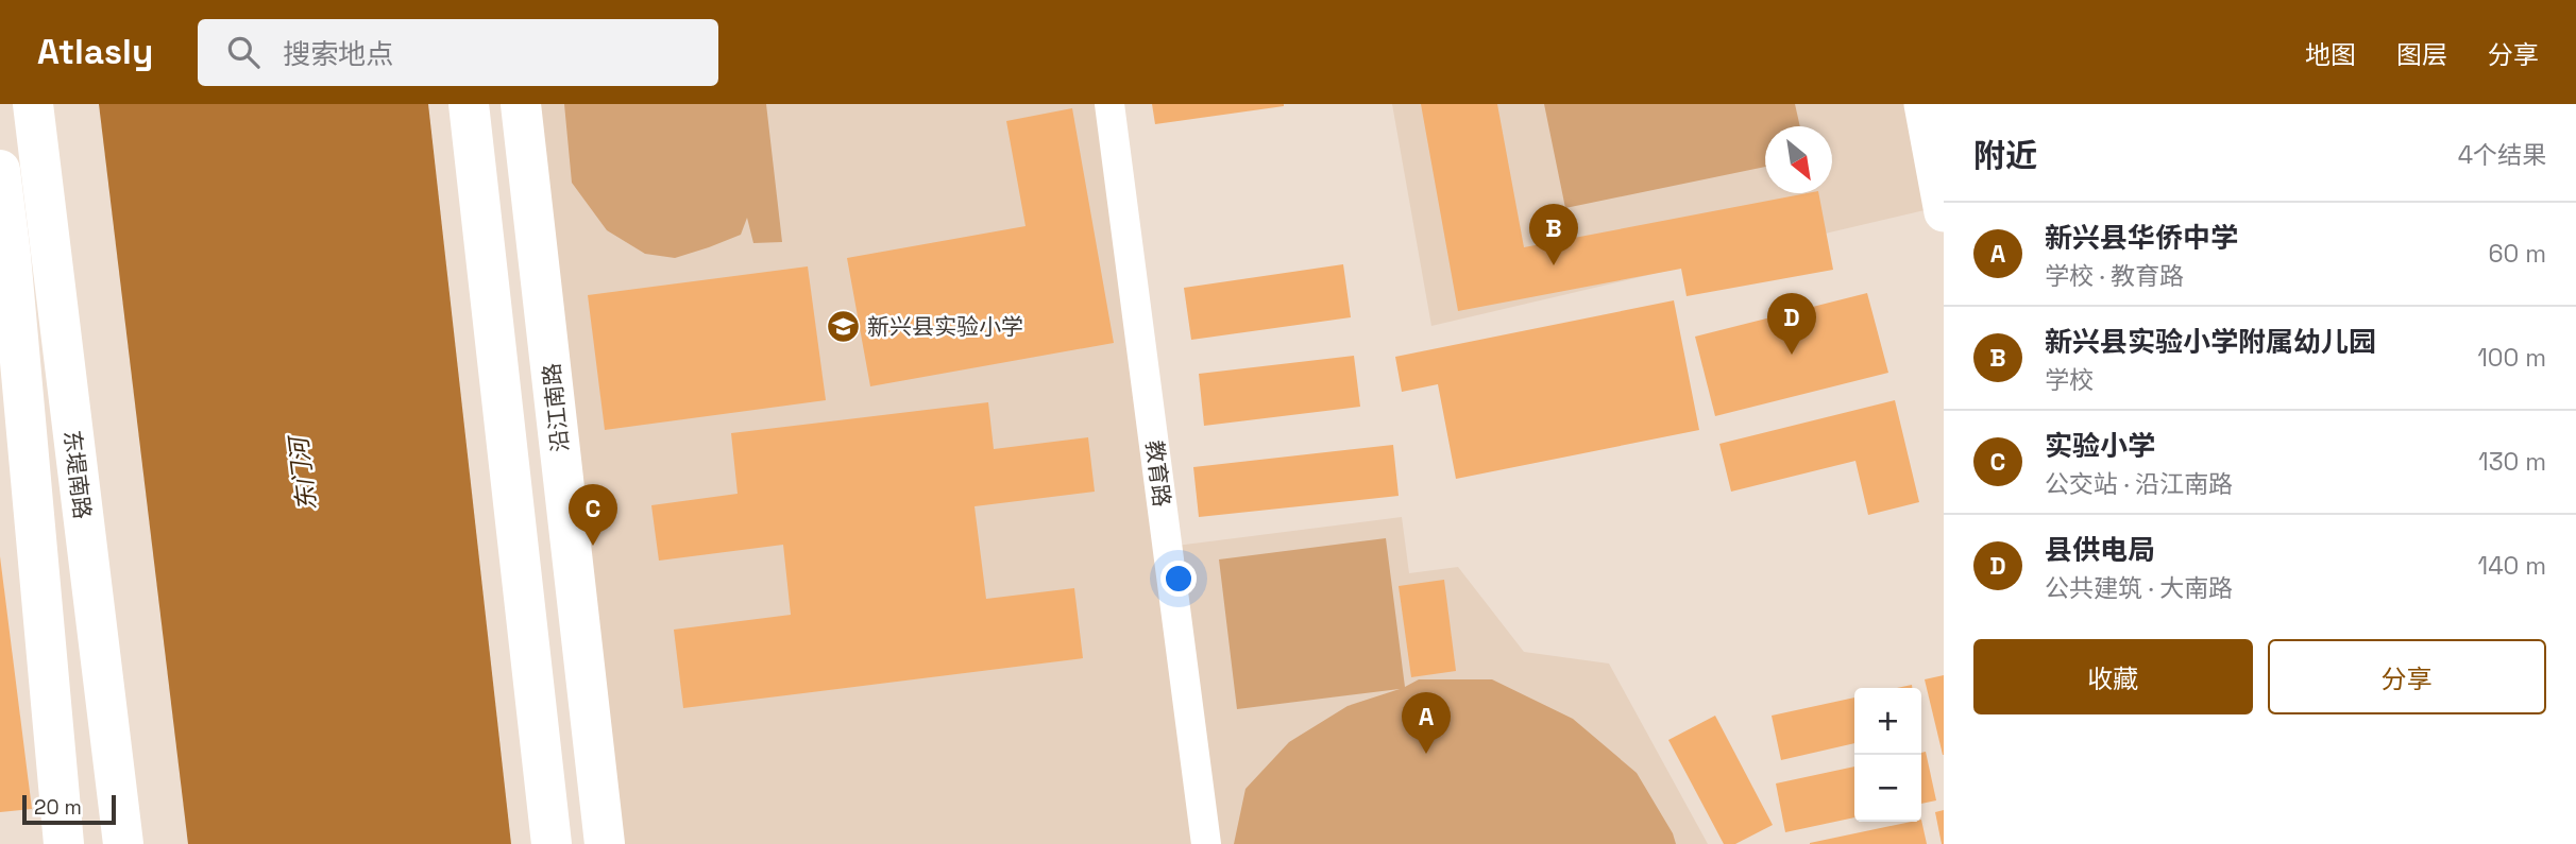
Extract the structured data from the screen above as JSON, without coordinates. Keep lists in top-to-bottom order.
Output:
{
  "streets": {
    "main road": ["沿江南路", "东堤南路"],
    "street": ["教育路"]
  },
  "water": ["东门河"],
  "places": {
    "school or university": ["新兴县实验小学"]
  },
  "scale_bar": "20 m",
  "north": "bottom right",
  "page": {
    "header": "Atlasly",
    "search": "搜索地点",
    "nav": ["地图", "图层", "分享"],
    "heading": ["附近", "4个结果"],
    "list": [
      {
        "mark": "A",
        "name": "新兴县华侨中学",
        "note": "学校 · 教育路",
        "value": "60 m"
      },
      {
        "mark": "B",
        "name": "新兴县实验小学附属幼儿园",
        "note": "学校",
        "value": "100 m"
      },
      {
        "mark": "C",
        "name": "实验小学",
        "note": "公交站 · 沿江南路",
        "value": "130 m"
      },
      {
        "mark": "D",
        "name": "县供电局",
        "note": "公共建筑 · 大南路",
        "value": "140 m"
      }
    ],
    "pins": [
      "B",
      "D",
      "C",
      "A"
    ],
    "buttons": ["收藏", "分享"],
    "map_buttons": ["+", "−"],
    "scale": "20 m"
  }
}
